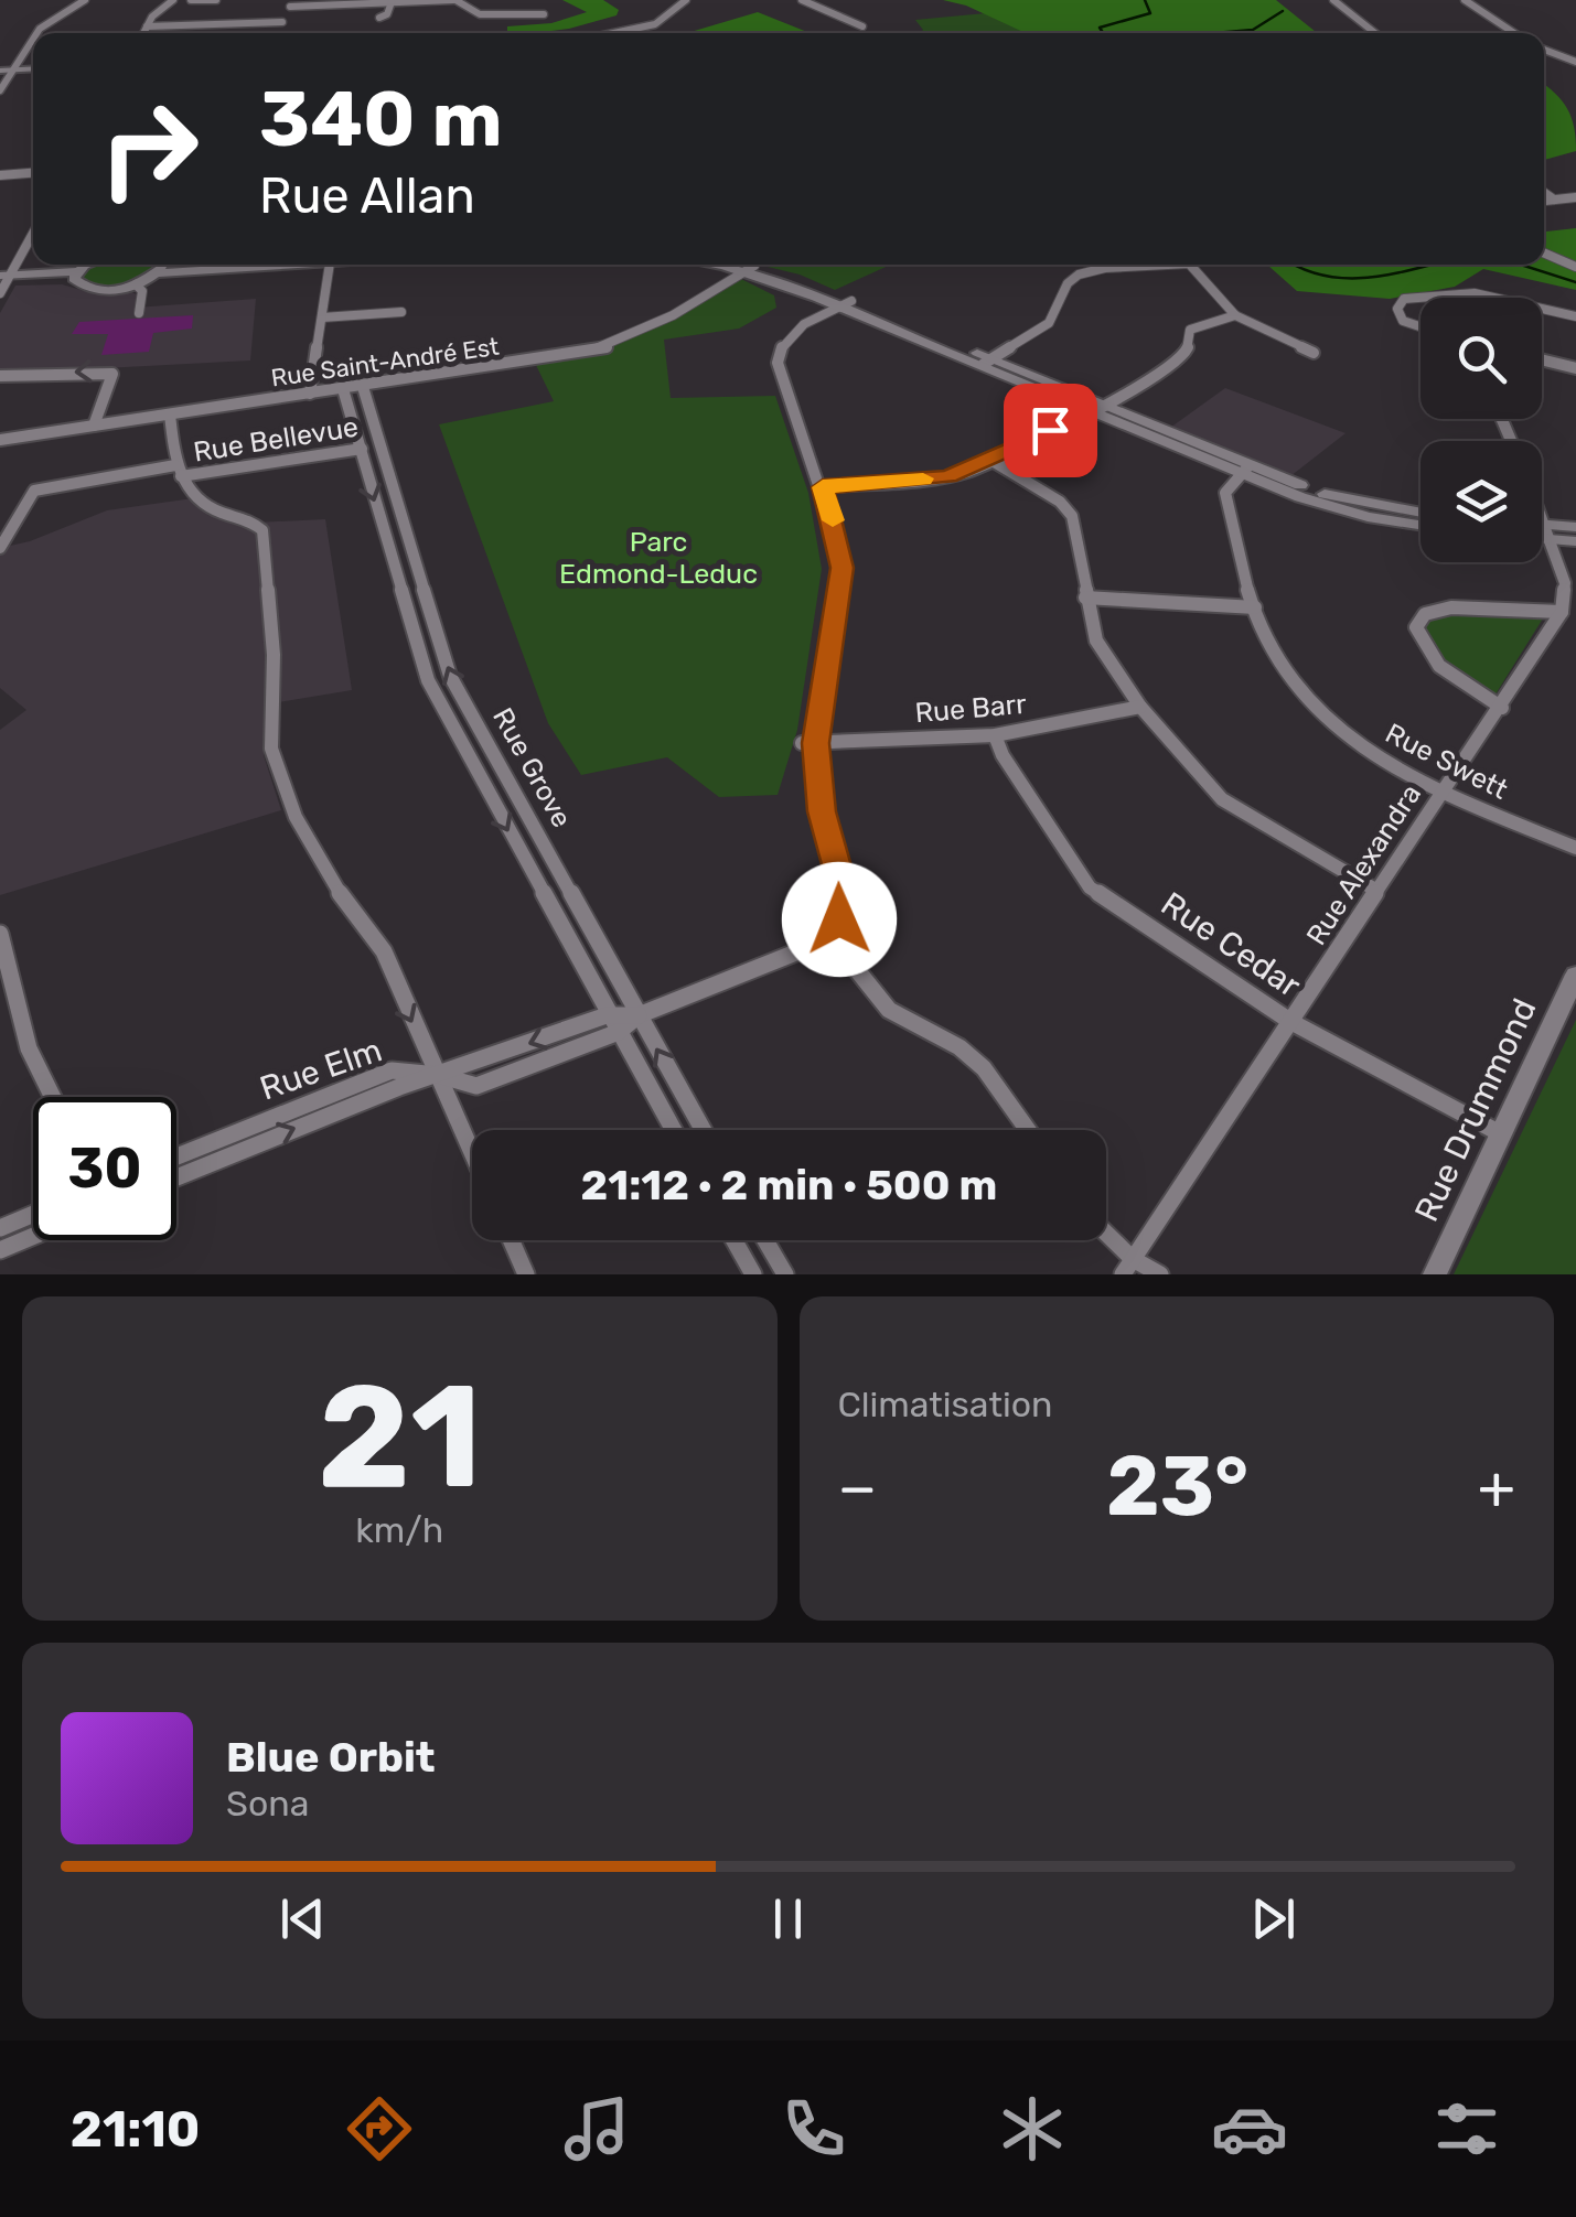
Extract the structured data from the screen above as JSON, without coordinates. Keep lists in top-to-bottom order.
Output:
{
  "streets": {
    "street": [
      "Rue Saint-André Est",
      "Rue Bellevue",
      "Rue Barr",
      "Rue Swett",
      "Rue Grove",
      "Rue Alexandra",
      "Rue Cedar",
      "Rue Elm",
      "Rue Drummond"
    ]
  },
  "crossings": [
    ["Rue Saint-André Est", "Rue Grove"],
    ["Rue Bellevue", "Rue Grove"],
    ["Rue Barr", "Rue Cedar"],
    ["Rue Swett", "Rue Alexandra"],
    ["Rue Grove", "Rue Elm"],
    ["Rue Alexandra", "Rue Cedar"],
    ["Rue Cedar", "Rue Drummond"]
  ],
  "parks": ["Parc Edmond-Leduc"],
  "page": {
    "turn": ["340 m", "Rue Allan"],
    "limit": "30",
    "trip": "21:12 · 2 min · 500 m",
    "tile": [
      ["21", "km/h"],
      "Climatisation"
    ],
    "heat": ["−", "23°", "+"],
    "song": ["Blue Orbit", "Sona"],
    "tabs": "21:10"
  }
}
